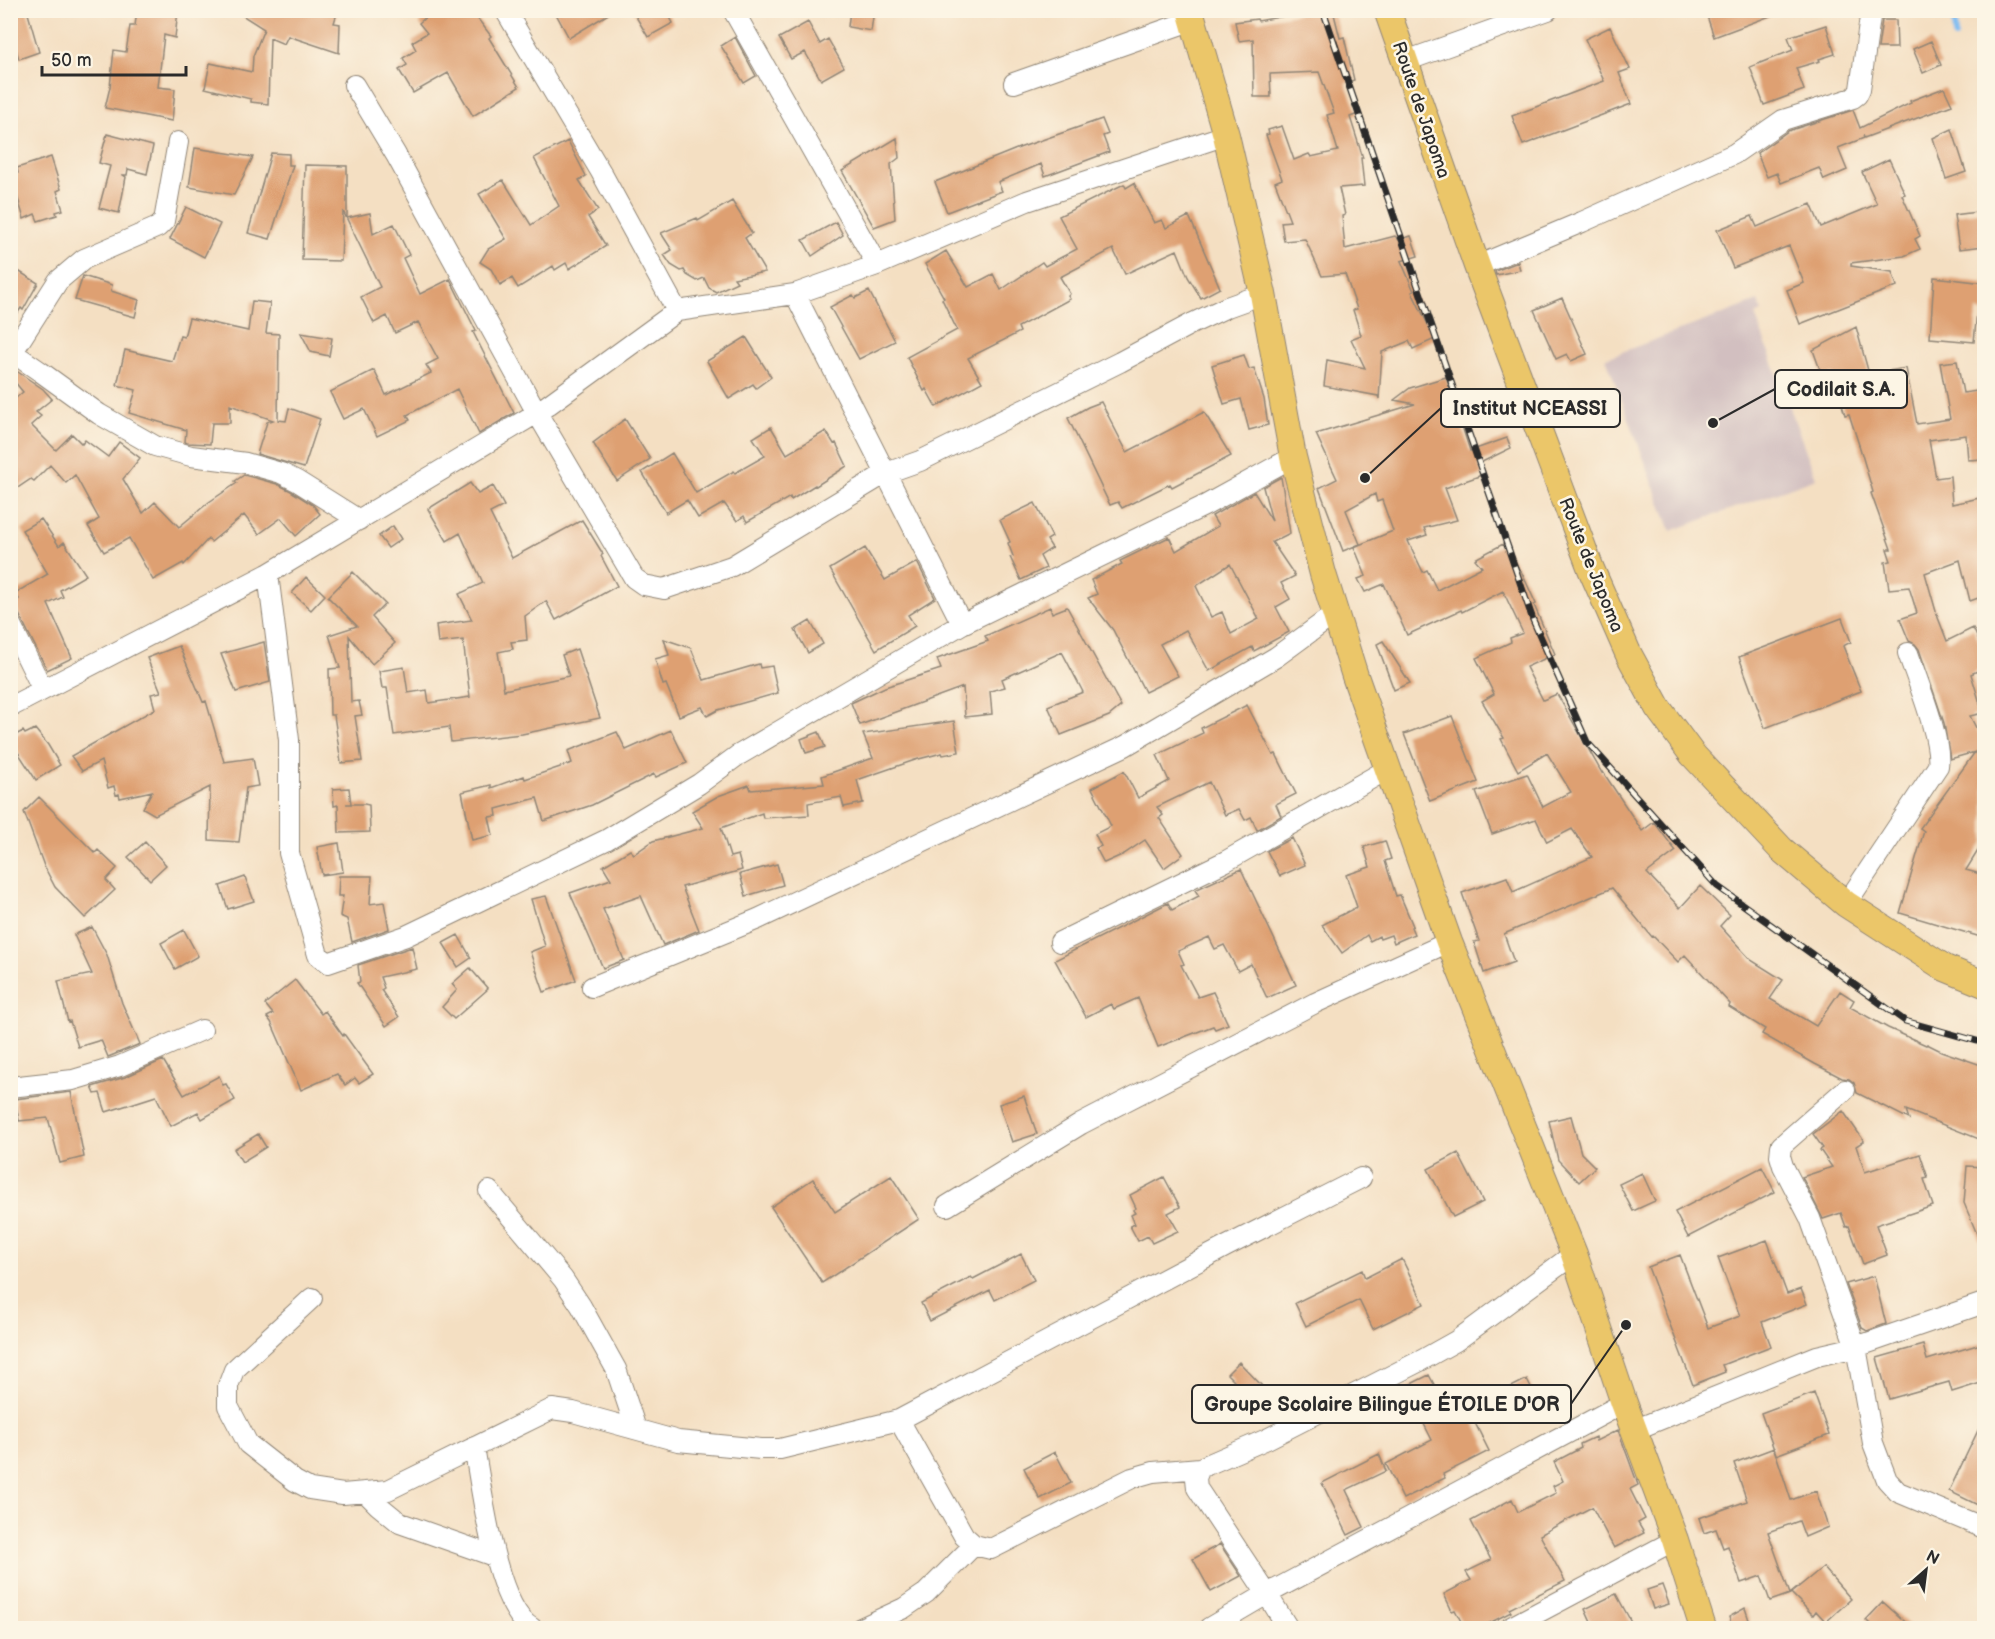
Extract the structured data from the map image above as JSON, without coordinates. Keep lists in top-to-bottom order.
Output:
{
  "streets": {
    "main road": ["Route de Japoma"]
  },
  "places": ["Codilait S.A.", "Institut NCEASSI", "Groupe Scolaire Bilingue ÉTOILE D'OR"],
  "scale_bar": "50 m",
  "north": "top right"
}
